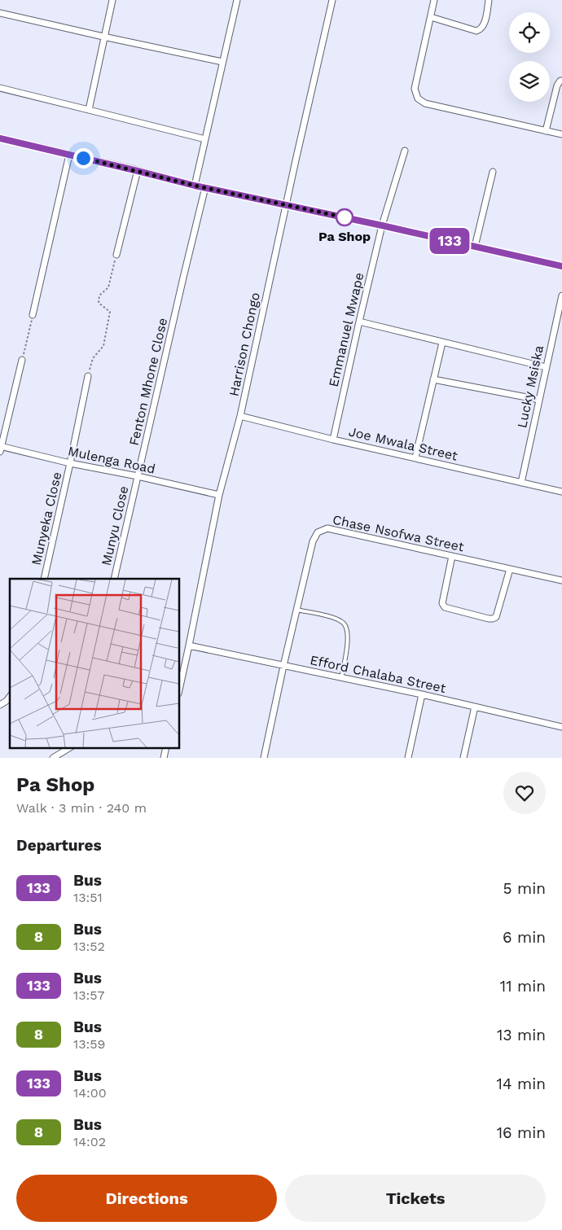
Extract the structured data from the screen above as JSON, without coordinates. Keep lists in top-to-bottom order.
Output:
{
  "streets": {
    "street": [
      "Emmanuel Mwape",
      "Harrison Chongo",
      "Fenton Mhone Close",
      "Lucky Msiska",
      "Joe Mwala Street",
      "Mulenga Road",
      "Munyeka Close",
      "Munyu Close",
      "Chase Nsofwa Street",
      "Efford Chalaba Street"
    ]
  },
  "crossings": [
    ["Emmanuel Mwape", "Joe Mwala Street"],
    ["Harrison Chongo", "Joe Mwala Street"],
    ["Harrison Chongo", "Mulenga Road"],
    ["Harrison Chongo", "Efford Chalaba Street"],
    ["Fenton Mhone Close", "Mulenga Road"],
    ["Fenton Mhone Close", "Munyu Close"],
    ["Lucky Msiska", "Joe Mwala Street"],
    ["Mulenga Road", "Munyeka Close"],
    ["Mulenga Road", "Munyu Close"],
    ["Chase Nsofwa Street", "Efford Chalaba Street"]
  ],
  "places": ["Pa Shop"],
  "lines": ["bus line 133"],
  "page": {
    "on_map": "133",
    "heading": [
      ["Pa Shop", "Walk · 3 min · 240 m"],
      "Departures"
    ],
    "list": [
      {
        "mark": "133",
        "name": "Bus",
        "note": "13:51",
        "value": "5 min"
      },
      {
        "mark": "8",
        "name": "Bus",
        "note": "13:52",
        "value": "6 min"
      },
      {
        "mark": "133",
        "name": "Bus",
        "note": "13:57",
        "value": "11 min"
      },
      {
        "mark": "8",
        "name": "Bus",
        "note": "13:59",
        "value": "13 min"
      },
      {
        "mark": "133",
        "name": "Bus",
        "note": "14:00",
        "value": "14 min"
      },
      {
        "mark": "8",
        "name": "Bus",
        "note": "14:02",
        "value": "16 min"
      }
    ],
    "buttons": ["Directions", "Tickets"]
  }
}
